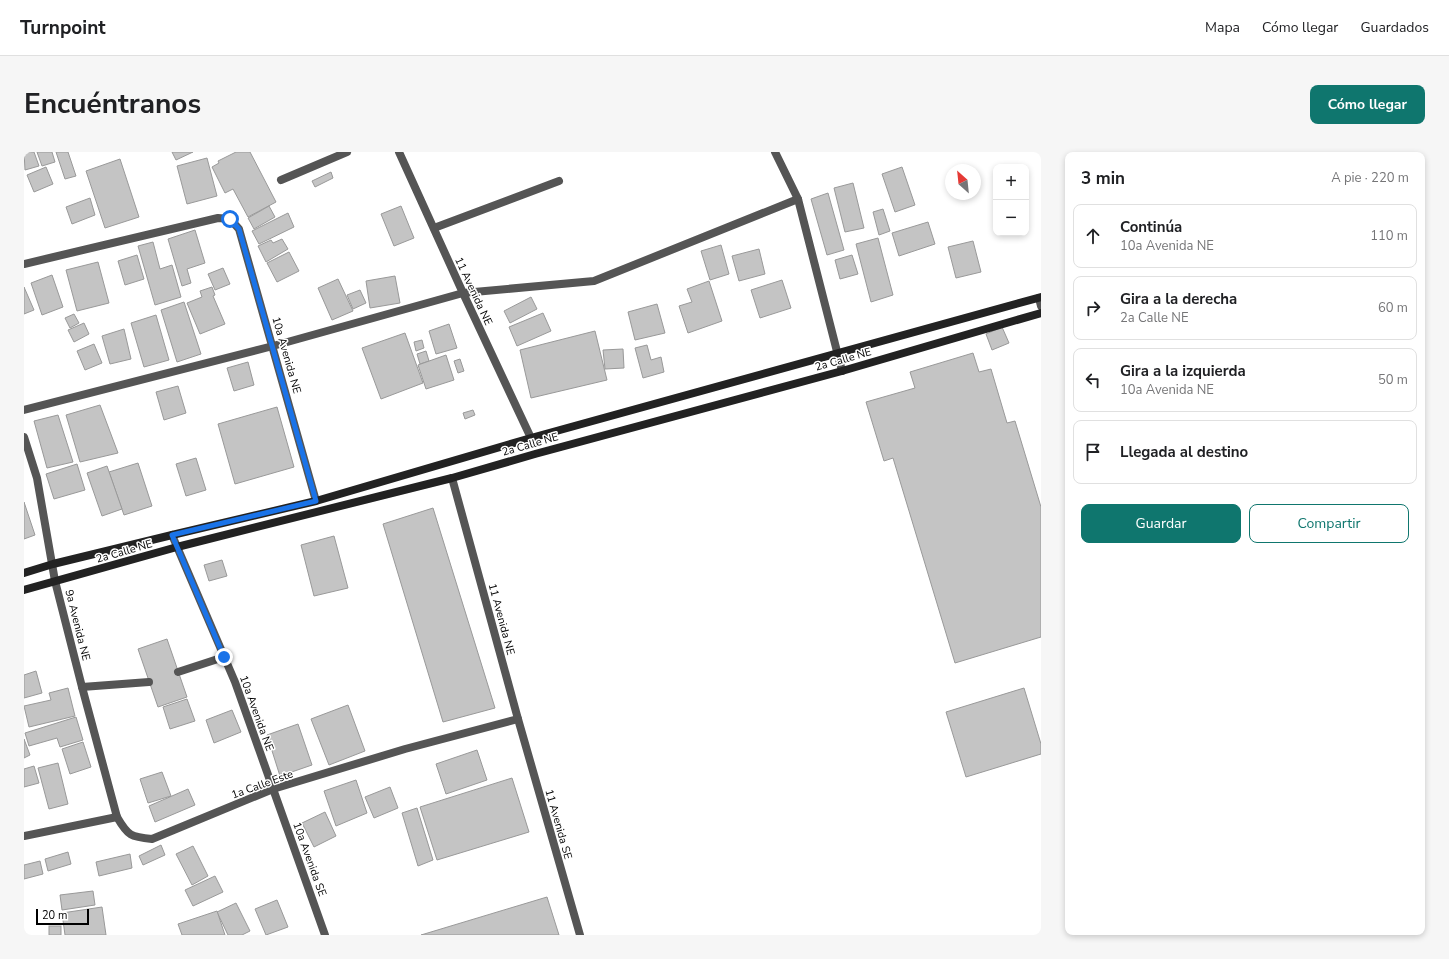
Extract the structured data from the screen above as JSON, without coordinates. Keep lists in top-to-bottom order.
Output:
{
  "streets": {
    "main road": ["2a Calle NE"],
    "street": [
      "11 Avenida NE",
      "10a Avenida NE",
      "9a Avenida NE",
      "1a Calle Este",
      "11 Avenida SE",
      "10a Avenida SE"
    ]
  },
  "crossings": [
    ["11 Avenida NE", "2a Calle NE"],
    ["11 Avenida NE", "1a Calle Este"],
    ["11 Avenida NE", "11 Avenida SE"],
    ["10a Avenida NE", "2a Calle NE"],
    ["10a Avenida NE", "1a Calle Este"],
    ["10a Avenida NE", "10a Avenida SE"],
    ["2a Calle NE", "9a Avenida NE"],
    ["9a Avenida NE", "1a Calle Este"],
    ["1a Calle Este", "11 Avenida SE"],
    ["1a Calle Este", "10a Avenida SE"]
  ],
  "scale_bar": "20 m",
  "north": "top left",
  "page": {
    "header": "Turnpoint",
    "nav": ["Mapa", "Cómo llegar", "Guardados"],
    "title": "Encuéntranos",
    "buttons": [
      "Cómo llegar",
      ["Guardar", "Compartir"]
    ],
    "heading": ["3 min", "A pie · 220 m"],
    "map_buttons": ["+", "−"],
    "list": [
      ["Continúa", "10a Avenida NE", "110 m"],
      ["Gira a la derecha", "2a Calle NE", "60 m"],
      ["Gira a la izquierda", "10a Avenida NE", "50 m"],
      "Llegada al destino"
    ],
    "scale": "20 m"
  }
}
